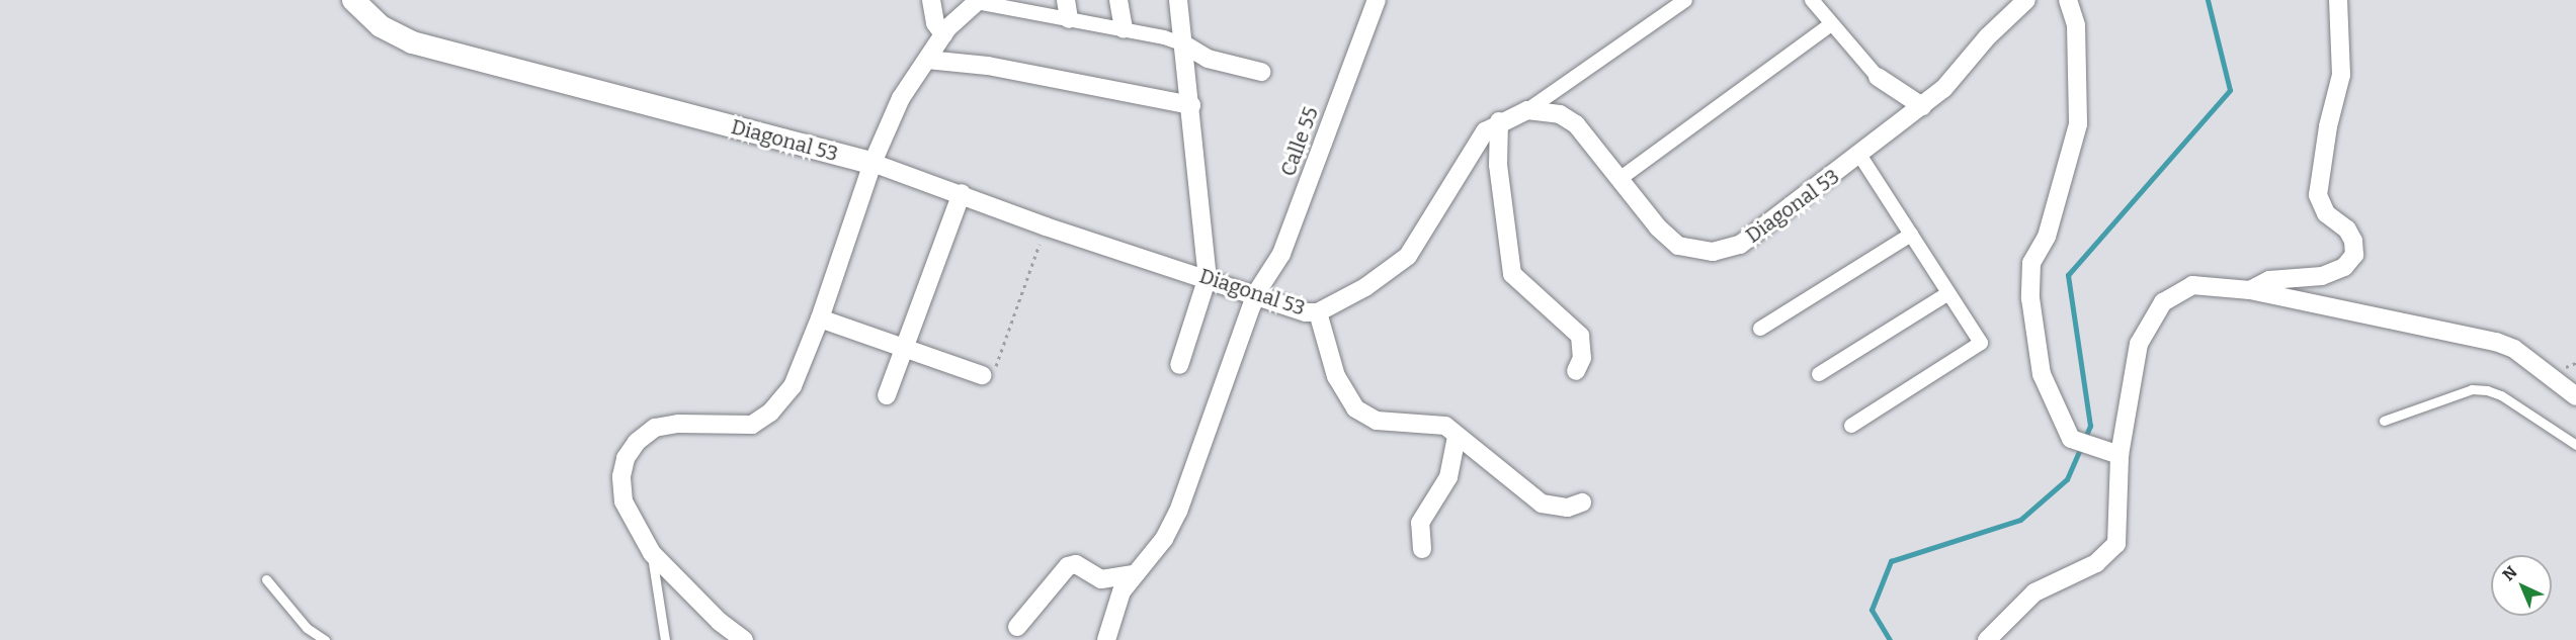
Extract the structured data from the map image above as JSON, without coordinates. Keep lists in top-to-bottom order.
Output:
{
  "streets": {
    "street": ["Diagonal 53", "Calle 55"]
  },
  "crossings": [
    ["Diagonal 53", "Calle 55"]
  ],
  "north": "top left"
}
